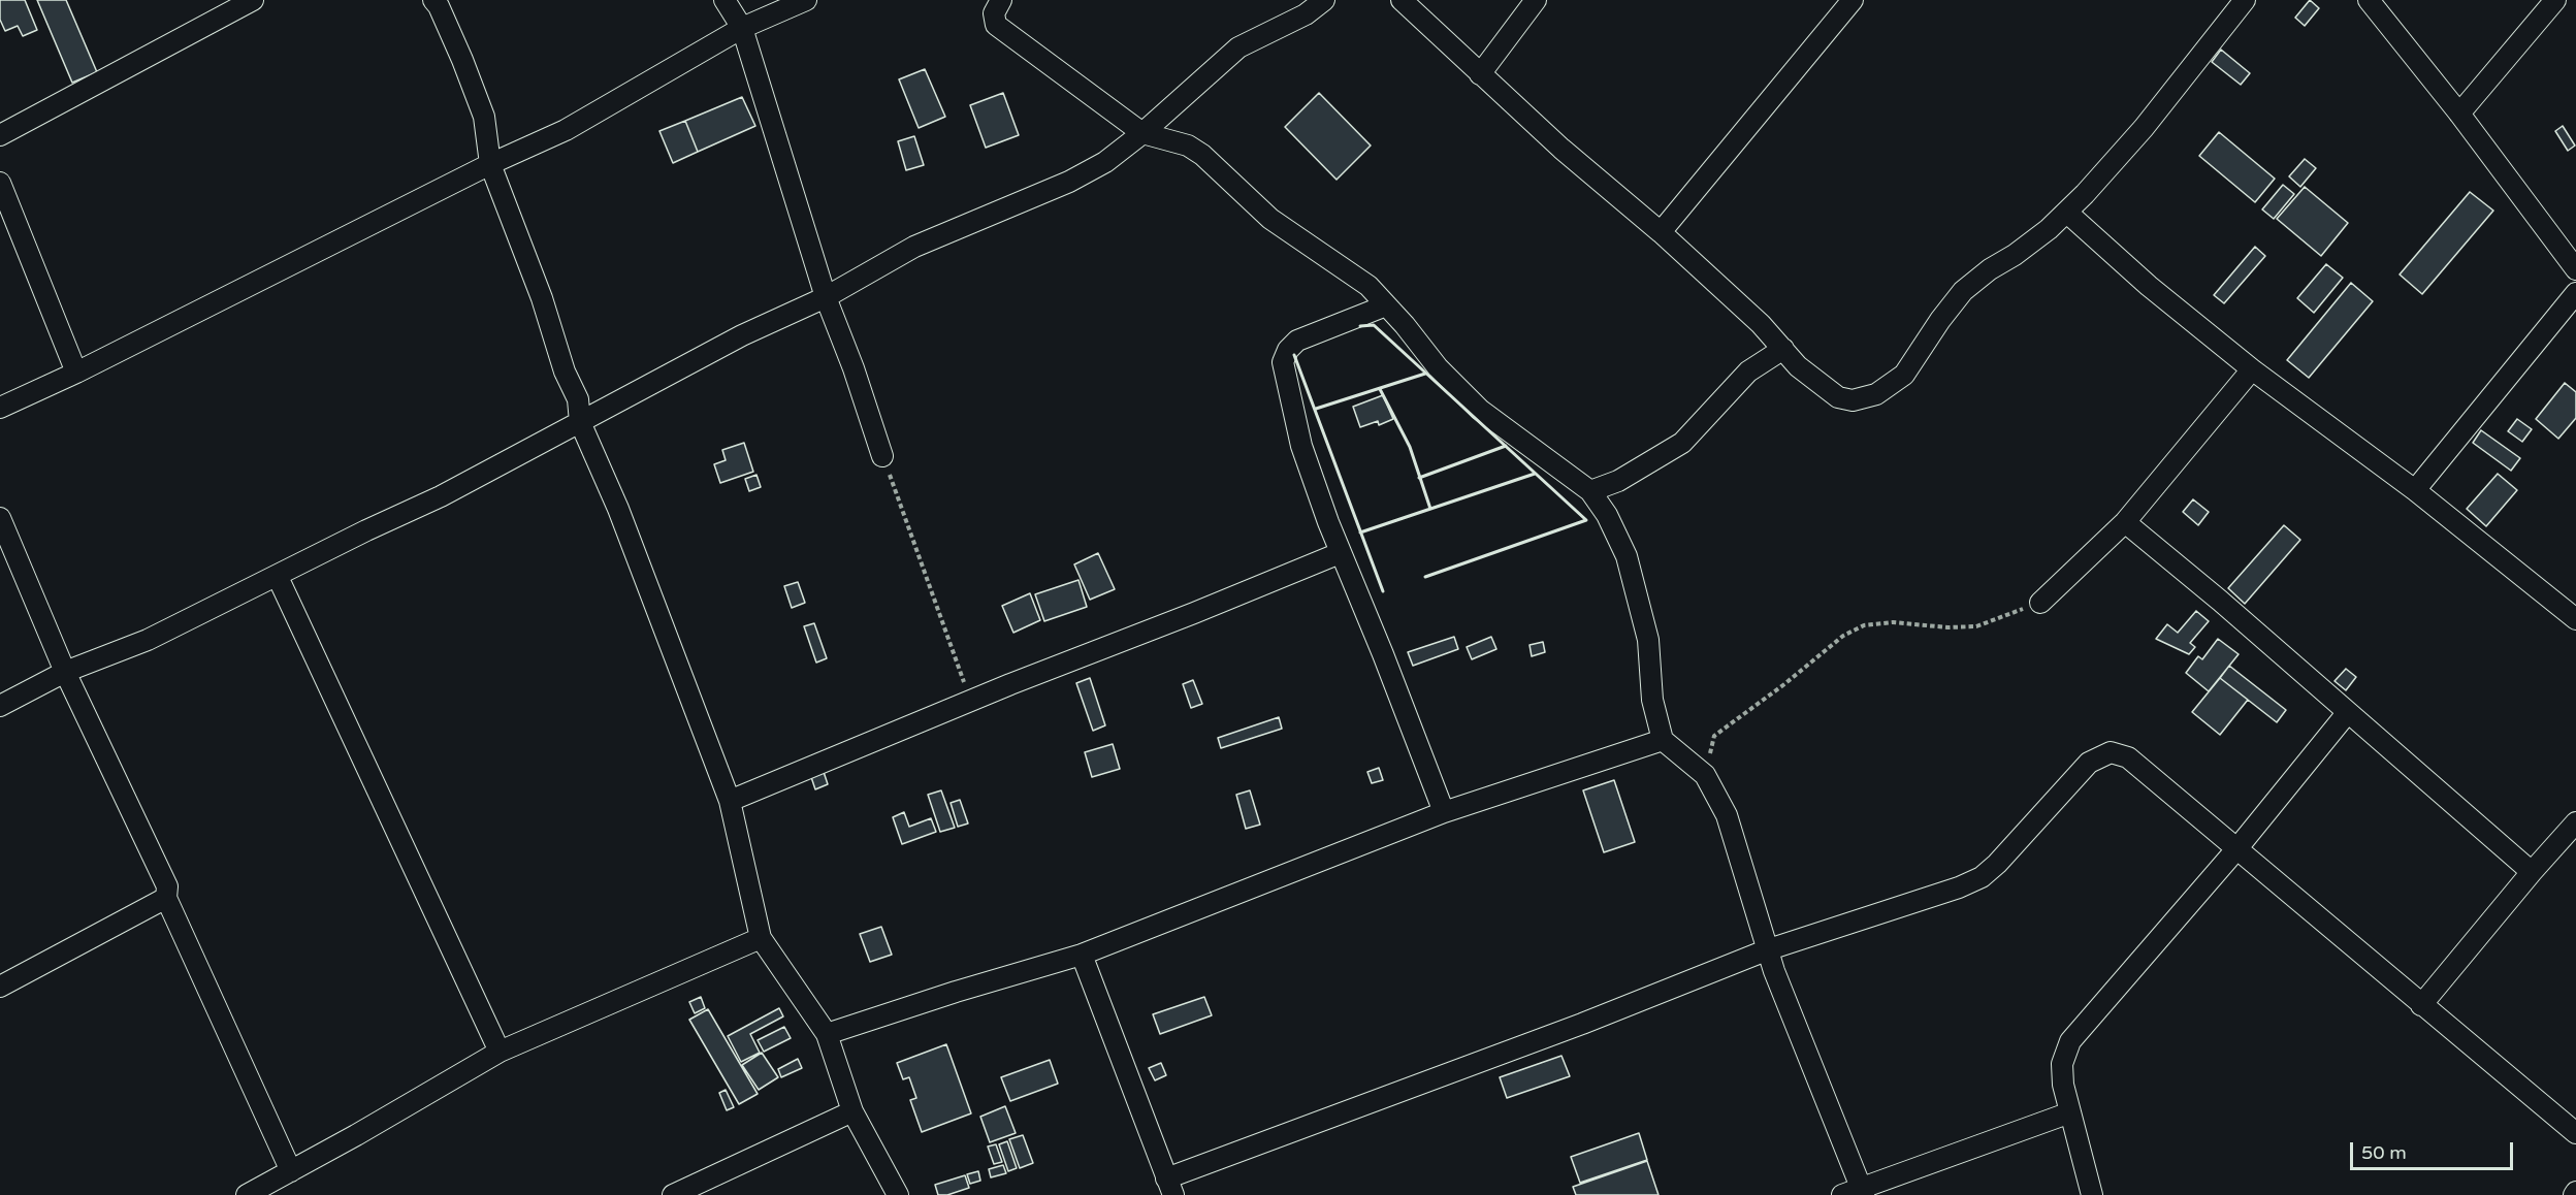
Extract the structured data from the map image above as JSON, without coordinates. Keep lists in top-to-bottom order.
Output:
{
  "scale_bar": "50 m"
}
